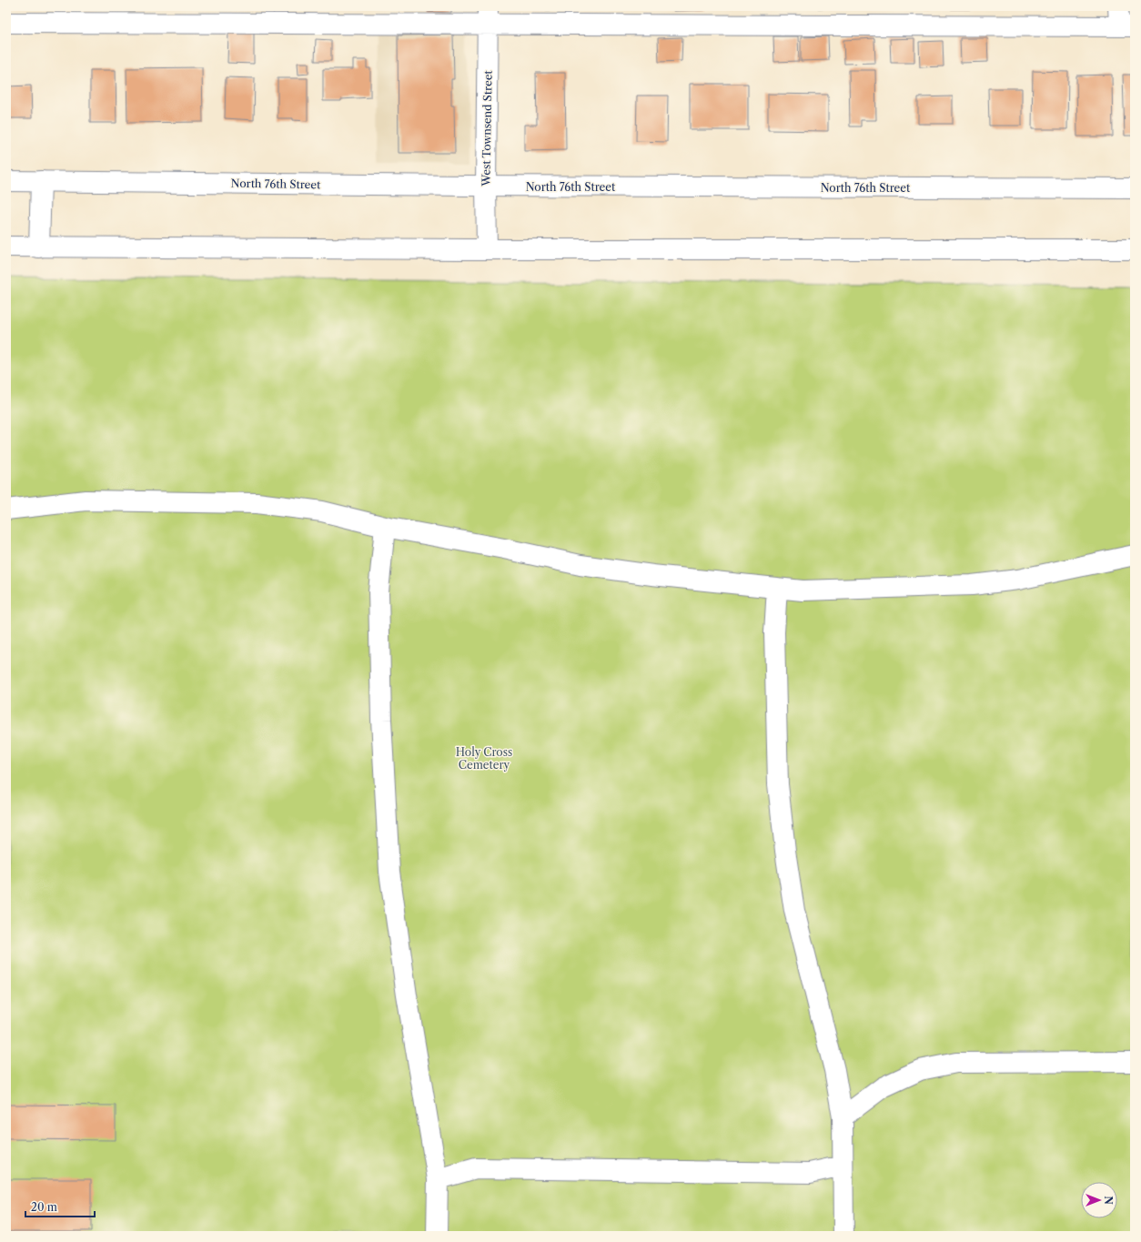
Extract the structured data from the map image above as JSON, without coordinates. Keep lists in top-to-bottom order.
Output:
{
  "streets": {
    "main road": ["West Townsend Street", "North 76th Street"]
  },
  "crossings": [
    ["West Townsend Street", "North 76th Street"]
  ],
  "parks": ["Holy Cross Cemetery"],
  "scale_bar": "20 m",
  "north": "right"
}
